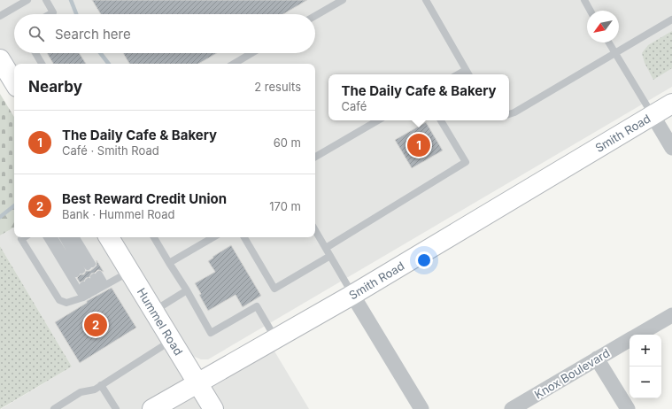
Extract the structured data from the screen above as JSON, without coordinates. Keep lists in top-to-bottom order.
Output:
{
  "streets": {
    "main road": ["Smith Road", "Hummel Road"],
    "street": ["Knox Boulevard"]
  },
  "crossings": [
    ["Smith Road", "Hummel Road"]
  ],
  "north": "bottom left",
  "page": {
    "search": "Search here",
    "heading": ["Nearby", "2 results"],
    "popup": ["The Daily Cafe & Bakery", "Café"],
    "list": [
      {
        "mark": "1",
        "name": "The Daily Cafe & Bakery",
        "note": "Café · Smith Road",
        "value": "60 m"
      },
      {
        "mark": "2",
        "name": "Best Reward Credit Union",
        "note": "Bank · Hummel Road",
        "value": "170 m"
      }
    ],
    "pins": ["1", "2"],
    "map_buttons": ["+", "−"]
  }
}
